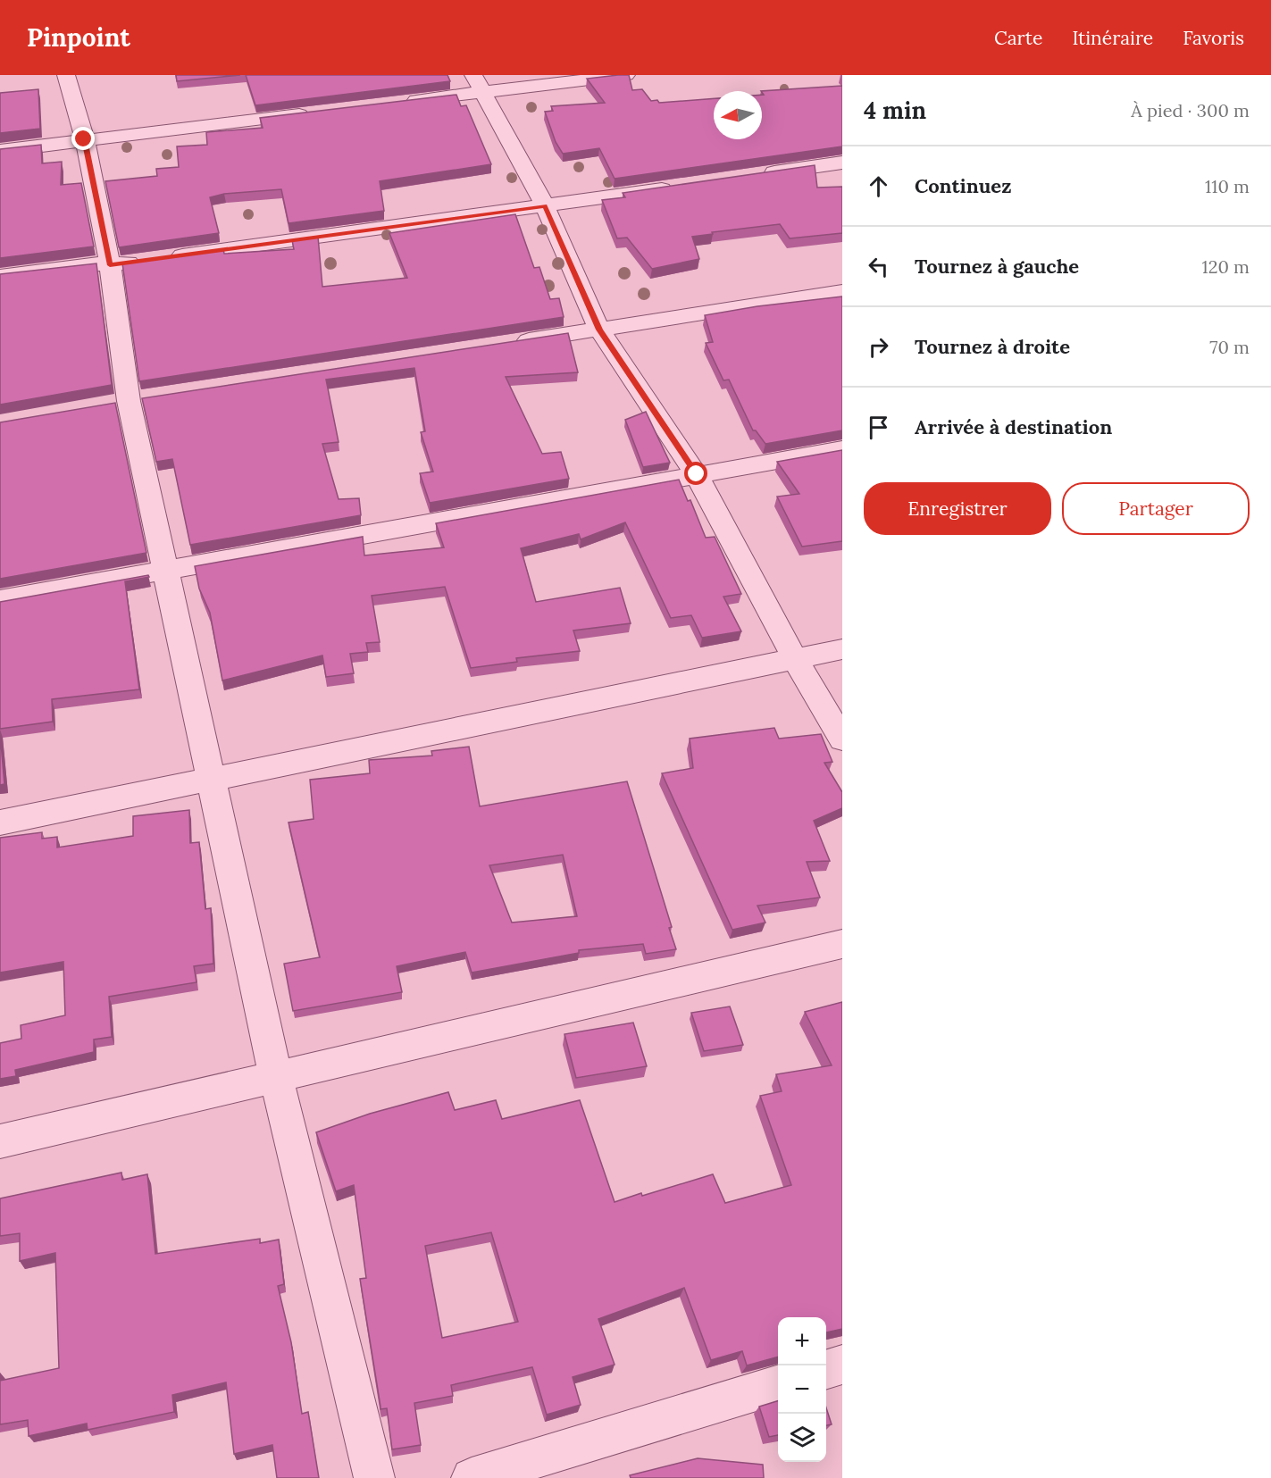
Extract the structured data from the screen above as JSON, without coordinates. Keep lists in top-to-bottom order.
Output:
{
  "north": "left",
  "page": {
    "header": "Pinpoint",
    "nav": ["Carte", "Itinéraire", "Favoris"],
    "heading": ["4 min", "À pied · 300 m"],
    "list": [
      ["Continuez", "110 m"],
      ["Tournez à gauche", "120 m"],
      ["Tournez à droite", "70 m"],
      "Arrivée à destination"
    ],
    "buttons": ["Enregistrer", "Partager"],
    "map_buttons": ["+", "−"]
  }
}
